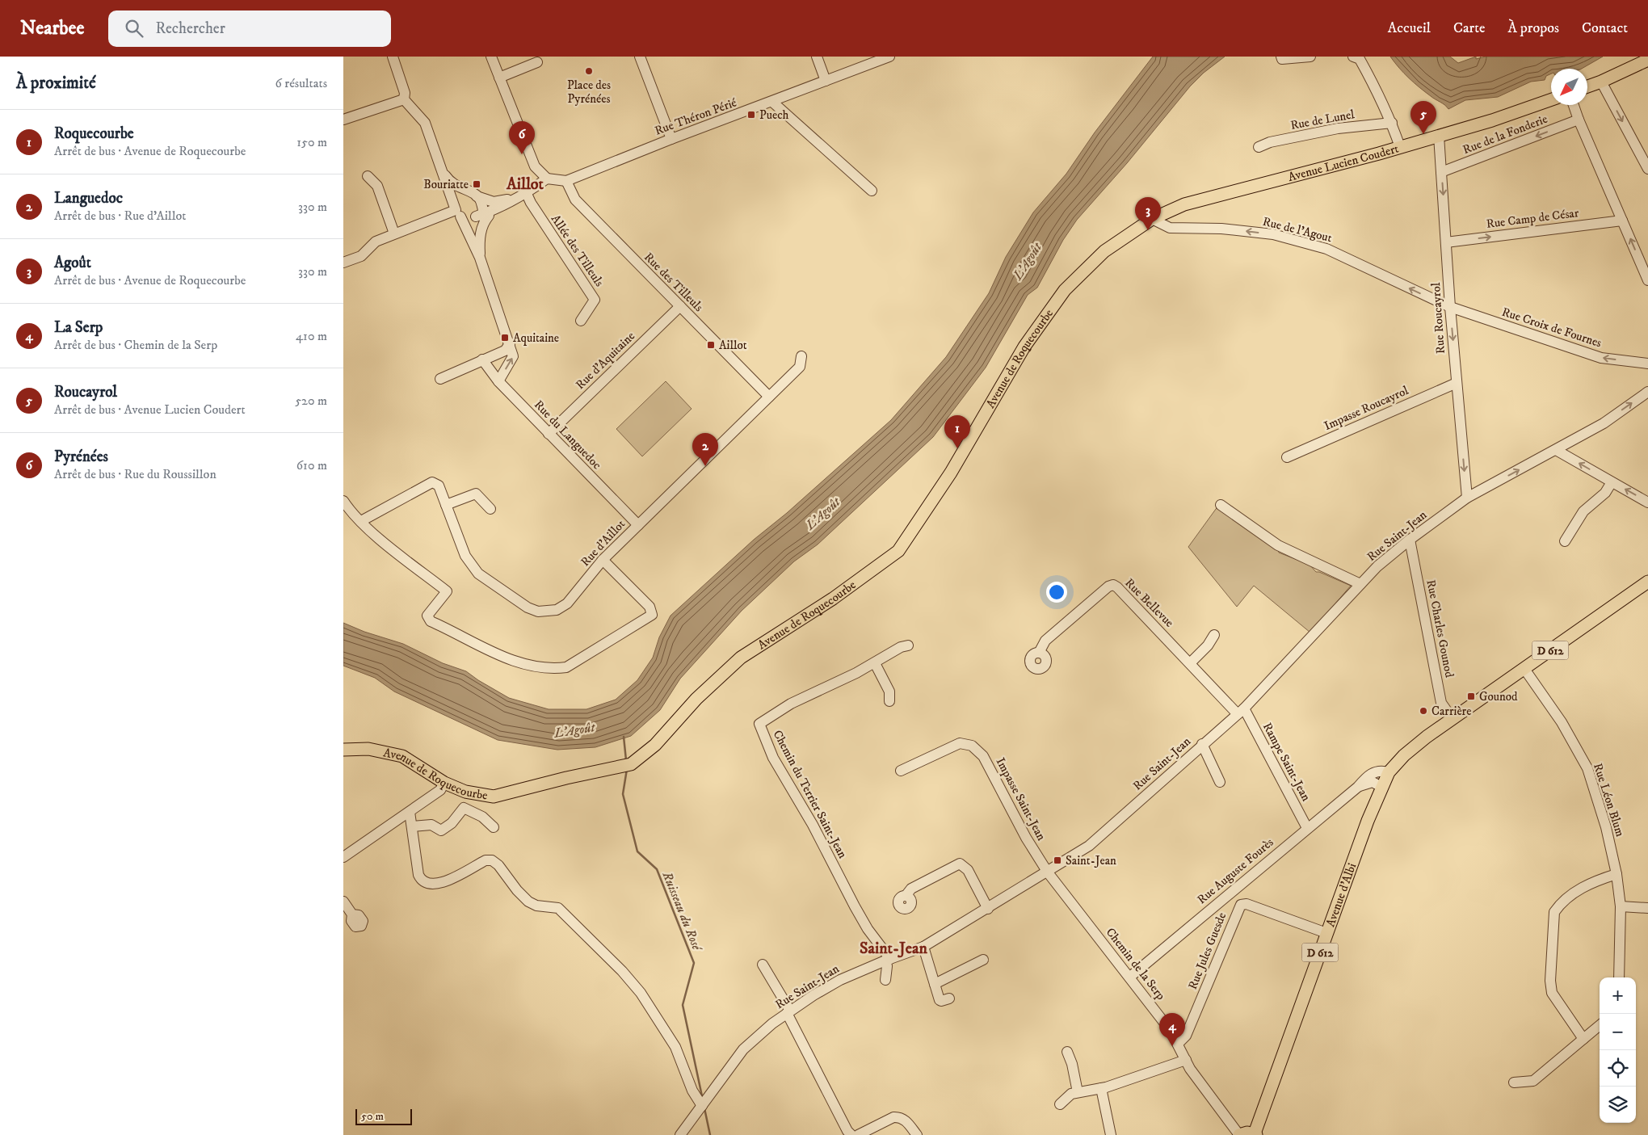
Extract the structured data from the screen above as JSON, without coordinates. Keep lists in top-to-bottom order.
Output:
{
  "streets": {
    "main road": [
      "Avenue Lucien Coudert",
      "Avenue de Roquecourbe",
      "D 612",
      "Avenue d'Albi"
    ],
    "street": [
      "Rue Théron Périé",
      "Rue de Lunel",
      "Rue de la Fonderie",
      "Rue Camp de César",
      "Rue de l'Agout",
      "Allée des Tilleuls",
      "Rue des Tilleuls",
      "Rue Roucayrol",
      "Rue Croix de Fournes",
      "Rue d'Aquitaine",
      "Impasse Roucayrol",
      "Rue du Languedoc",
      "Rue Saint-Jean",
      "Rue d'Aillot",
      "Rue Bellevue",
      "Rue Charles Gounod",
      "Rampe Saint-Jean",
      "Chemin du Terrier Saint-Jean",
      "Impasse Saint-Jean",
      "Rue Léon Blum",
      "Rue Auguste Fourès",
      "Rue Jules Guesde",
      "Chemin de la Serp"
    ]
  },
  "crossings": [
    ["Rue Théron Périé", "Rue des Tilleuls"],
    ["Rue de la Fonderie", "Rue Roucayrol"],
    ["Avenue Lucien Coudert", "Rue de l'Agout"],
    ["Avenue Lucien Coudert", "Rue Roucayrol"],
    ["Avenue Lucien Coudert", "Avenue de Roquecourbe"],
    ["Rue Camp de César", "Rue Roucayrol"],
    ["Rue de l'Agout", "Rue Roucayrol"],
    ["Rue de l'Agout", "Rue Croix de Fournes"],
    ["Rue de l'Agout", "Avenue de Roquecourbe"],
    ["Rue des Tilleuls", "Rue d'Aquitaine"],
    ["Rue des Tilleuls", "Rue d'Aillot"],
    ["Rue Roucayrol", "Rue Croix de Fournes"],
    ["Rue Roucayrol", "Impasse Roucayrol"],
    ["Rue Roucayrol", "Rue Saint-Jean"],
    ["Rue d'Aquitaine", "Rue du Languedoc"],
    ["Rue du Languedoc", "Rue d'Aillot"],
    ["Rue Saint-Jean", "Rue Bellevue"],
    ["Rue Saint-Jean", "Rue Charles Gounod"],
    ["Rue Saint-Jean", "Rampe Saint-Jean"],
    ["Rue Saint-Jean", "Chemin du Terrier Saint-Jean"],
    ["Rue Saint-Jean", "Impasse Saint-Jean"],
    ["Rue Saint-Jean", "Chemin de la Serp"],
    ["Rue Bellevue", "Rampe Saint-Jean"],
    ["Rue Charles Gounod", "D 612"],
    ["D 612", "Rue Léon Blum"],
    ["D 612", "Rue Auguste Fourès"],
    ["D 612", "Avenue d'Albi"],
    ["Rampe Saint-Jean", "Rue Auguste Fourès"],
    ["Impasse Saint-Jean", "Chemin de la Serp"],
    ["Rue Auguste Fourès", "Avenue d'Albi"],
    ["Rue Auguste Fourès", "Chemin de la Serp"],
    ["Avenue d'Albi", "Rue Jules Guesde"],
    ["Rue Jules Guesde", "Chemin de la Serp"]
  ],
  "one_way": [
    "Rue de la Fonderie",
    "Rue Camp de César",
    "Rue de l'Agout",
    "Rue Roucayrol",
    "Rue Croix de Fournes"
  ],
  "districts": ["Aillot", "Saint-Jean"],
  "water": ["L'Agoût", "Ruisseau du Rosé"],
  "places": {
    "other": ["Place des Pyrénées", "Carrière"],
    "transit": [
      "Puech",
      "Bouriatte",
      "Aquitaine",
      "Aillot",
      "Gounod",
      "Saint-Jean"
    ]
  },
  "scale_bar": "50 m",
  "north": "bottom left",
  "page": {
    "header": "Nearbee",
    "search": "Rechercher",
    "nav": [
      "Accueil",
      "Carte",
      "À propos",
      "Contact"
    ],
    "heading": ["À proximité", "6 résultats"],
    "pins": [
      "5",
      "6",
      "3",
      "1",
      "2",
      "4"
    ],
    "list": [
      {
        "mark": "1",
        "name": "Roquecourbe",
        "note": "Arrêt de bus · Avenue de Roquecourbe",
        "value": "150 m"
      },
      {
        "mark": "2",
        "name": "Languedoc",
        "note": "Arrêt de bus · Rue d'Aillot",
        "value": "330 m"
      },
      {
        "mark": "3",
        "name": "Agoût",
        "note": "Arrêt de bus · Avenue de Roquecourbe",
        "value": "330 m"
      },
      {
        "mark": "4",
        "name": "La Serp",
        "note": "Arrêt de bus · Chemin de la Serp",
        "value": "410 m"
      },
      {
        "mark": "5",
        "name": "Roucayrol",
        "note": "Arrêt de bus · Avenue Lucien Coudert",
        "value": "520 m"
      },
      {
        "mark": "6",
        "name": "Pyrénées",
        "note": "Arrêt de bus · Rue du Roussillon",
        "value": "610 m"
      }
    ],
    "map_buttons": ["+", "−"],
    "scale": "50 m"
  }
}
